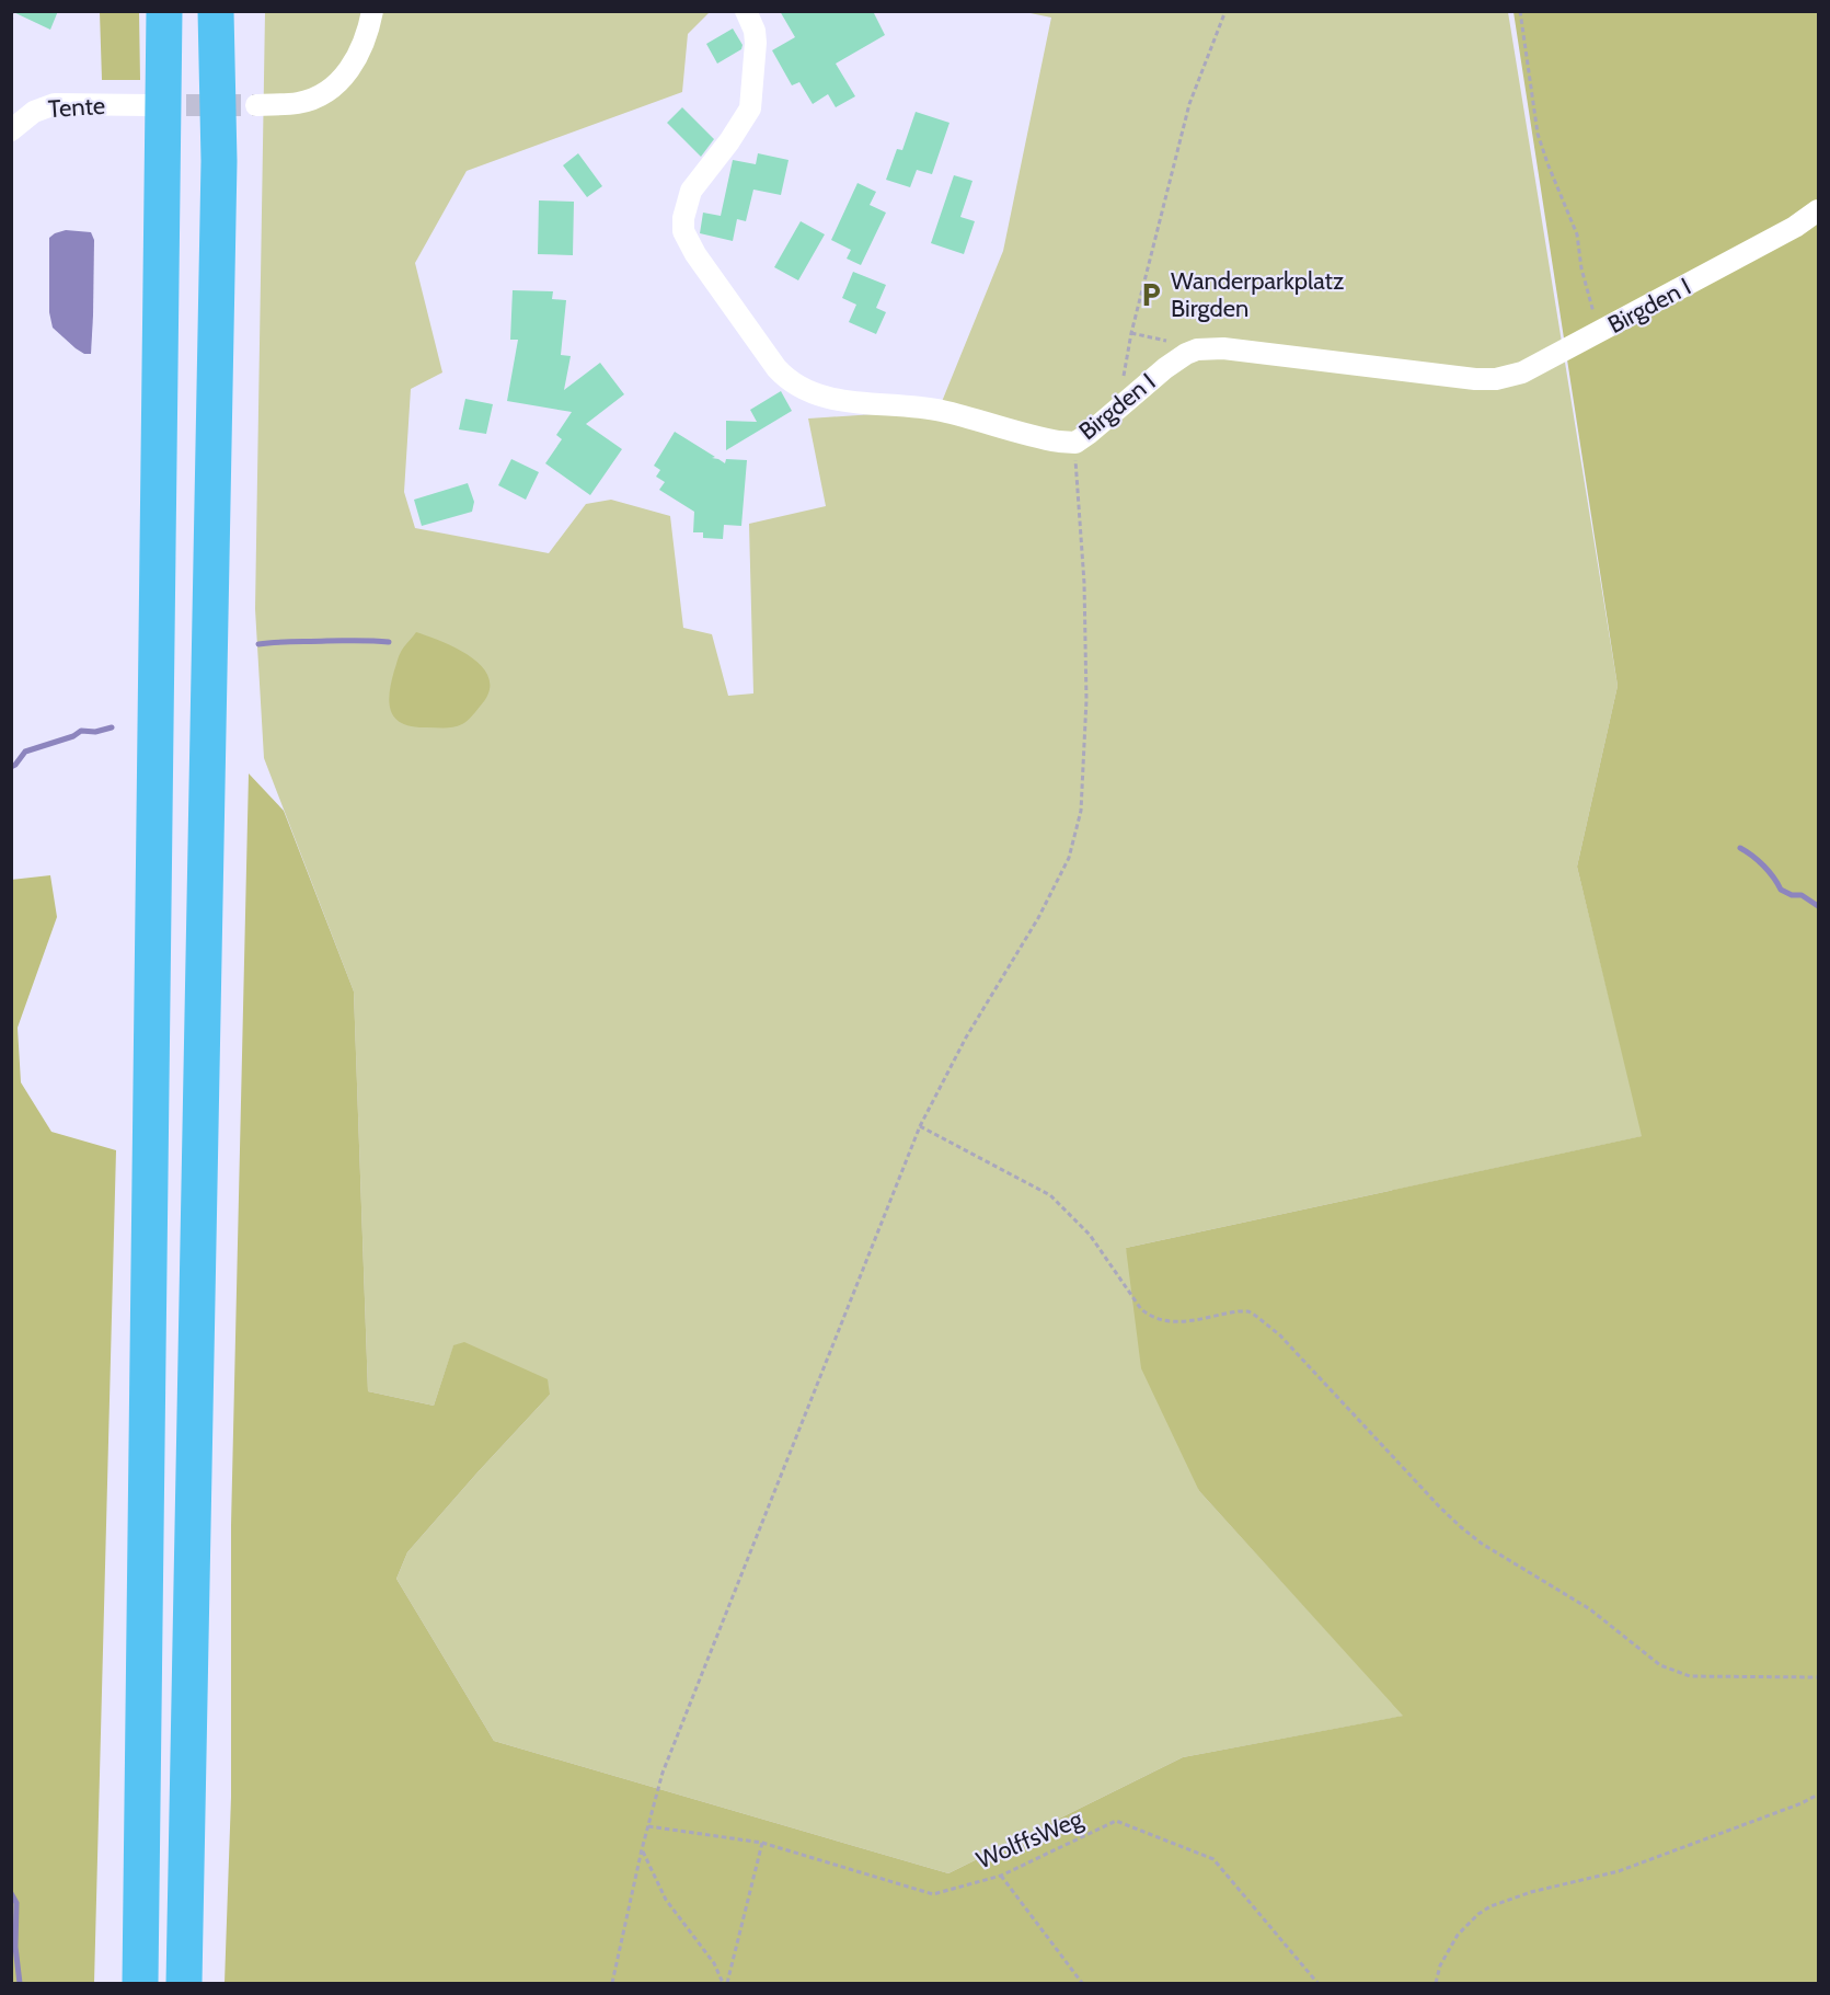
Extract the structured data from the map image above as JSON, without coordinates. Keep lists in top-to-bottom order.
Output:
{
  "streets": {
    "street": ["Tente", "Birgden I"],
    "path": ["WolffsWeg"]
  },
  "places": {
    "parking": ["Wanderparkplatz Birgden"]
  }
}
